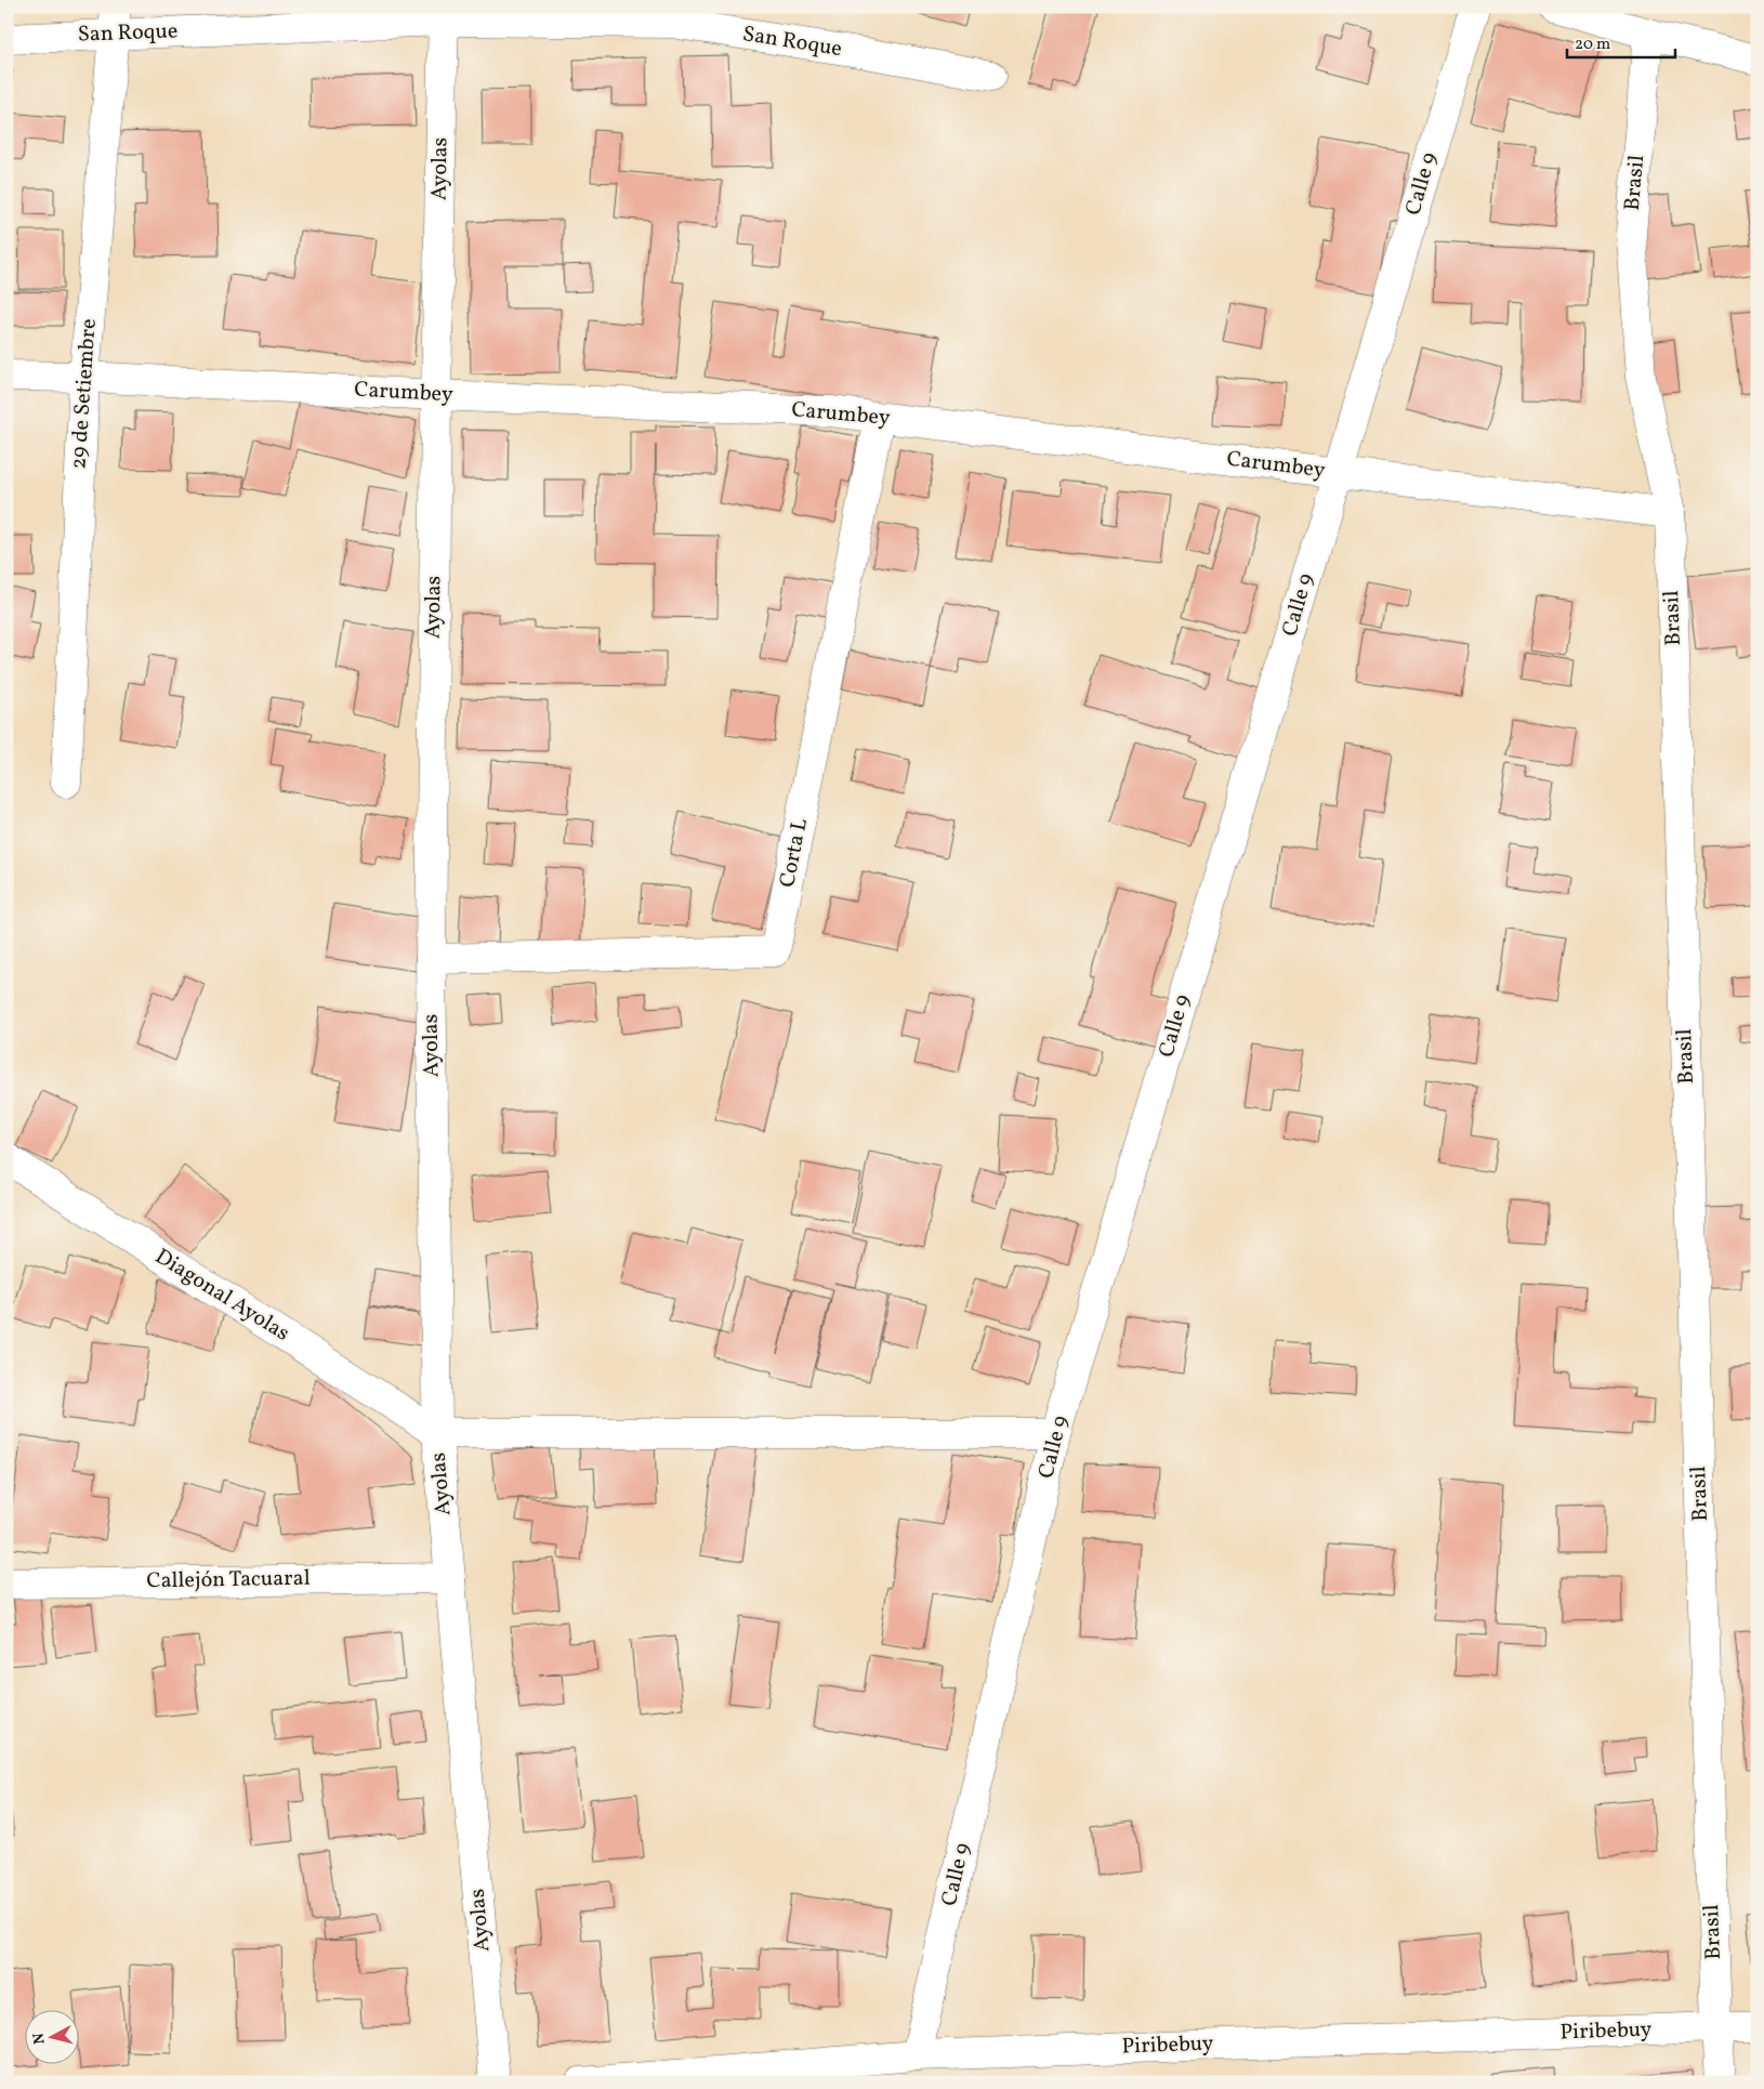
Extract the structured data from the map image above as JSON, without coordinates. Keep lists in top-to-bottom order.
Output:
{
  "streets": {
    "street": [
      "San Roque",
      "Ayolas",
      "Brasil",
      "Calle 9",
      "Carumbey",
      "29 de Setiembre",
      "Corta L",
      "Diagonal Ayolas",
      "Callejón Tacuaral",
      "Piribebuy"
    ]
  },
  "crossings": [
    ["San Roque", "Ayolas"],
    ["San Roque", "29 de Setiembre"],
    ["Ayolas", "Carumbey"],
    ["Ayolas", "Corta L"],
    ["Ayolas", "Diagonal Ayolas"],
    ["Ayolas", "Callejón Tacuaral"],
    ["Brasil", "Carumbey"],
    ["Brasil", "Piribebuy"],
    ["Calle 9", "Carumbey"],
    ["Calle 9", "Piribebuy"],
    ["Carumbey", "29 de Setiembre"],
    ["Carumbey", "Corta L"]
  ],
  "scale_bar": "20 m",
  "north": "left"
}
